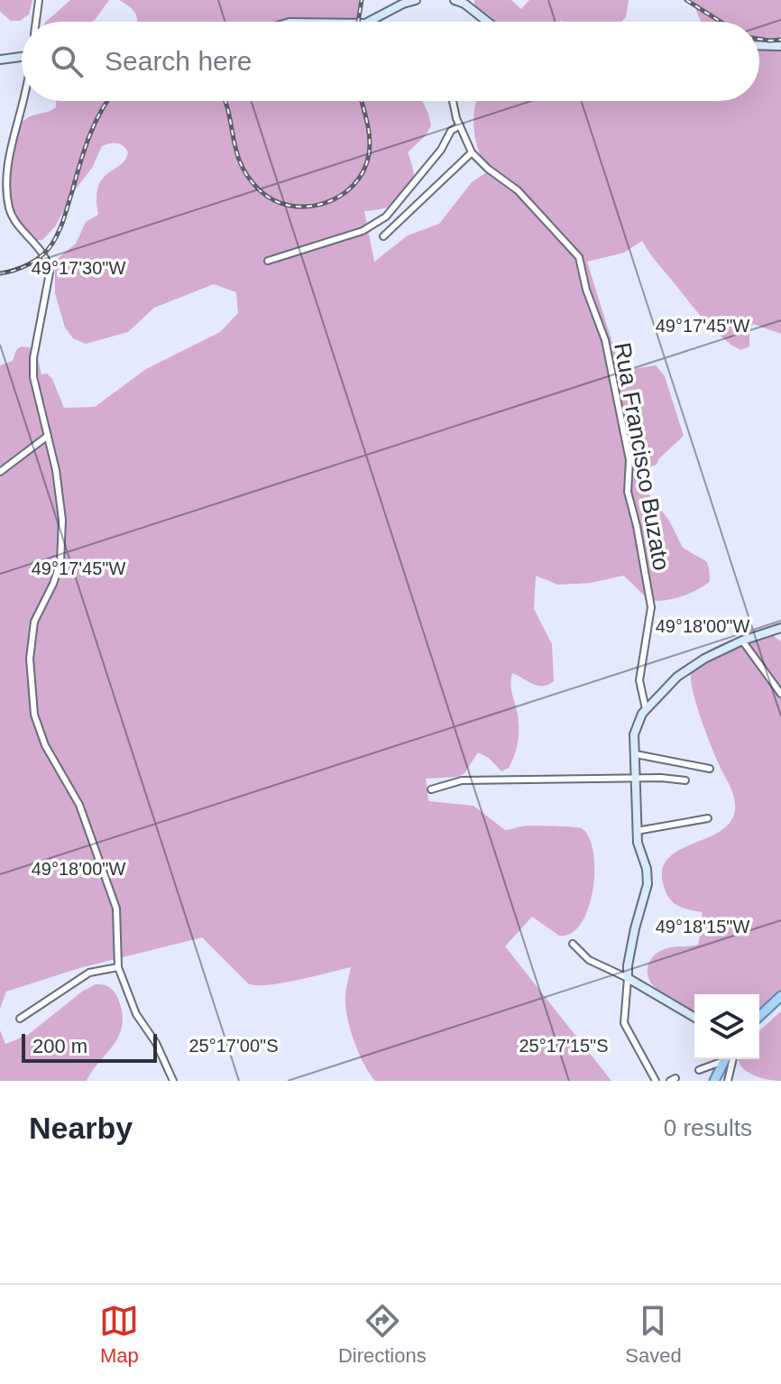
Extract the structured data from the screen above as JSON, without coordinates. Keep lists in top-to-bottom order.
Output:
{
  "streets": {
    "street": ["Rua Francisco Buzato"]
  },
  "scale_bar": "200 m",
  "page": {
    "search": "Search here",
    "scale": "200 m",
    "heading": ["Nearby", "0 results"],
    "nav": ["Map", "Directions", "Saved"]
  },
  "coordinates": [
    "49°17'30\"W",
    "49°17'45\"W",
    "49°18'00\"W",
    "49°18'15\"W",
    "25°17'00\"S",
    "25°17'15\"S"
  ]
}
